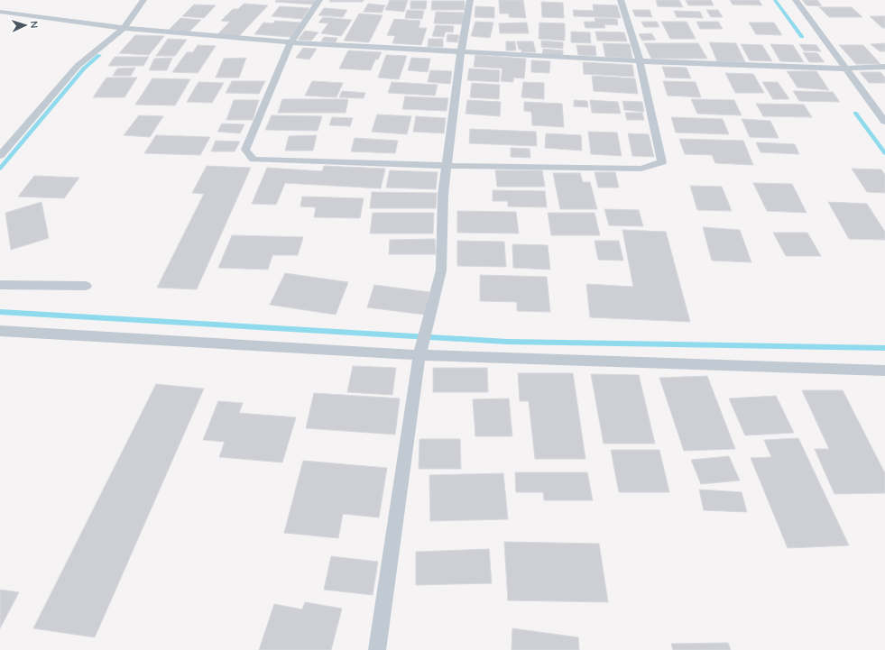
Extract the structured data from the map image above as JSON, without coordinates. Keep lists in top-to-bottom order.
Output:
{
  "north": "right"
}
